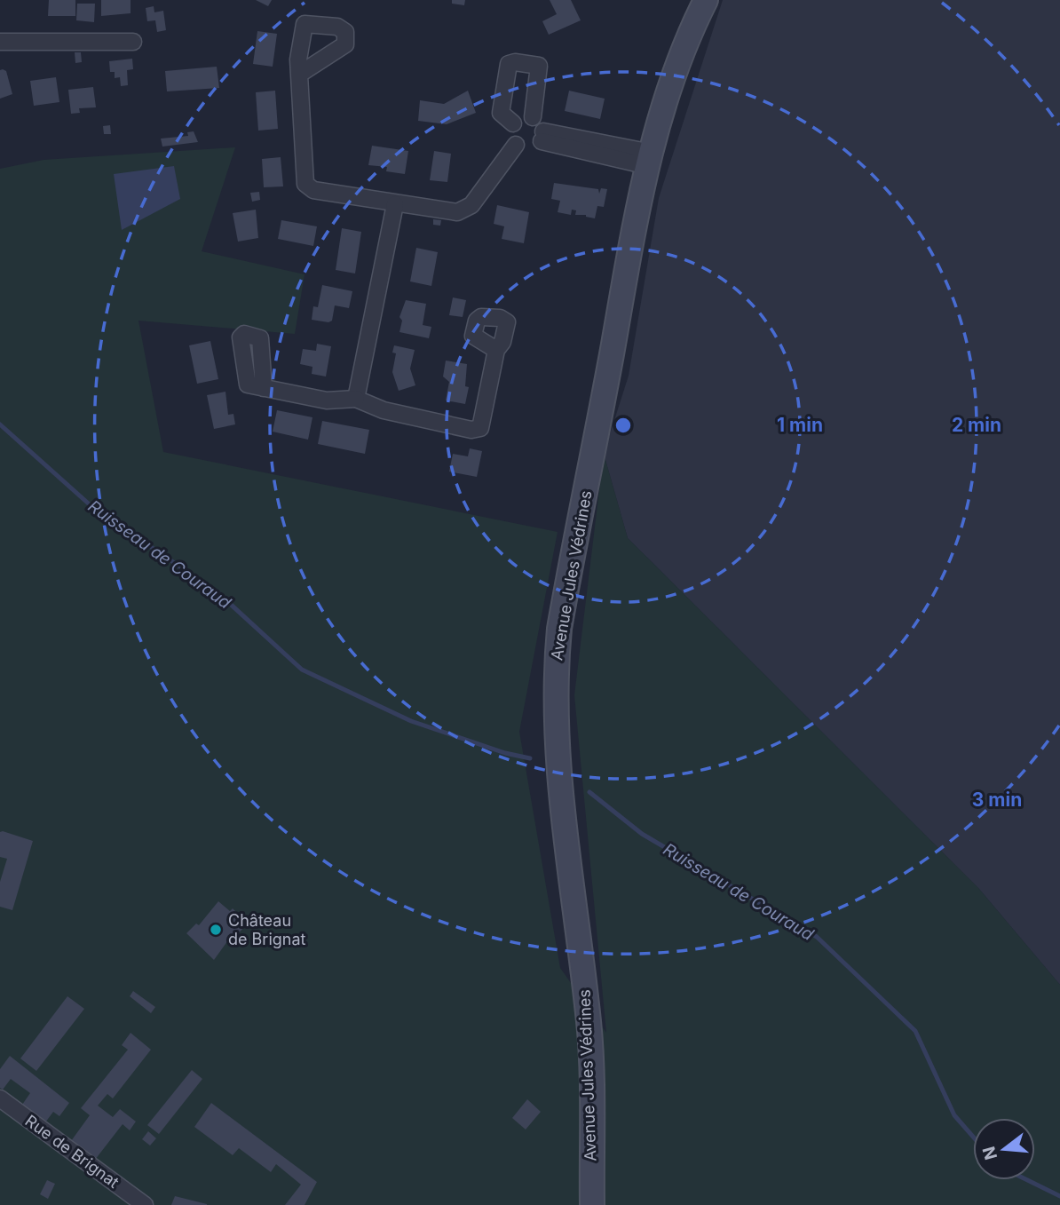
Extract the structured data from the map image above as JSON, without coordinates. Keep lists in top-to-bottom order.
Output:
{
  "streets": {
    "main road": ["Avenue Jules Védrines"],
    "street": ["Rue de Brignat"]
  },
  "water": ["Ruisseau de Couraud"],
  "places": ["Château de Brignat"],
  "north": "left",
  "rings": ["1 min", "2 min", "3 min"]
}
